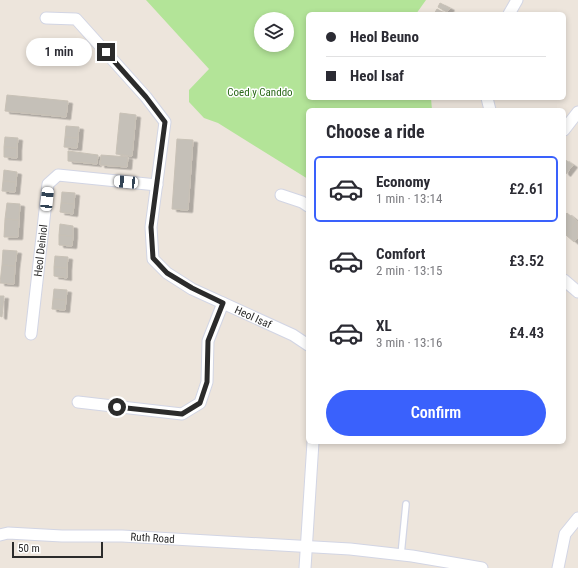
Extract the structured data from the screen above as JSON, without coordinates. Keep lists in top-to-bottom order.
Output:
{
  "streets": {
    "street": ["Heol Deiniol", "Heol Isaf", "Ruth Road"]
  },
  "crossings": [
    ["Heol Deiniol", "Heol Isaf"]
  ],
  "parks": ["Coed y Canddo"],
  "scale_bar": "50 m",
  "page": {
    "banner": ["Heol Beuno", "Heol Isaf"],
    "bubble": "1 min",
    "heading": "Choose a ride",
    "list": [
      {
        "name": "Economy",
        "note": "1 min · 13:14",
        "value": "£2.61"
      },
      {
        "name": "Comfort",
        "note": "2 min · 13:15",
        "value": "£3.52"
      },
      {
        "name": "XL",
        "note": "3 min · 13:16",
        "value": "£4.43"
      }
    ],
    "buttons": "Confirm",
    "scale": "50 m"
  }
}
